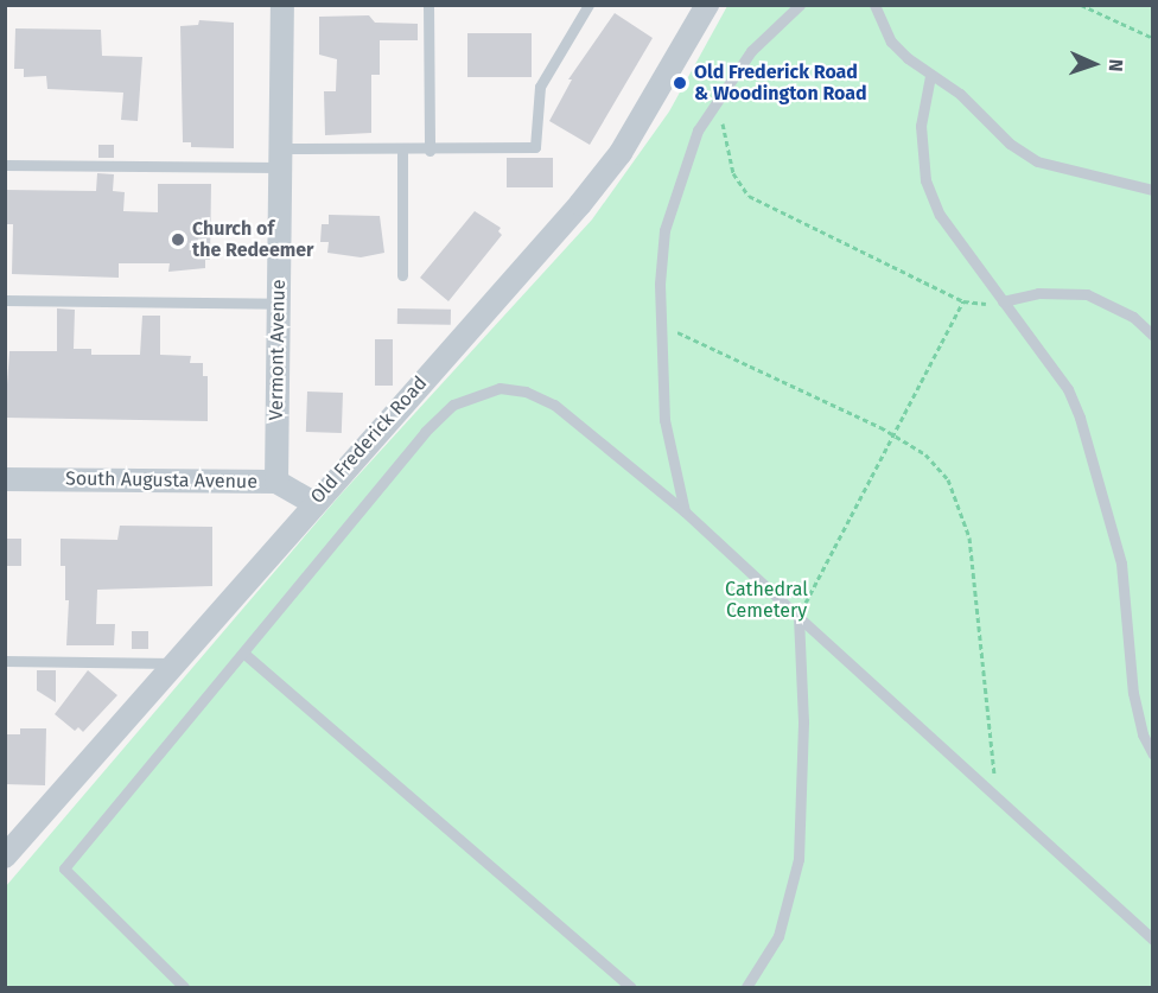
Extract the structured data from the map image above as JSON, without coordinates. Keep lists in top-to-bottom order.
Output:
{
  "streets": {
    "street": ["Vermont Avenue", "Old Frederick Road", "South Augusta Avenue"]
  },
  "crossings": [
    ["Vermont Avenue", "South Augusta Avenue"],
    ["Old Frederick Road", "South Augusta Avenue"]
  ],
  "parks": ["Cathedral Cemetery"],
  "places": ["Old Frederick Road & Woodington Road", "Church of the Redeemer"],
  "north": "right"
}
